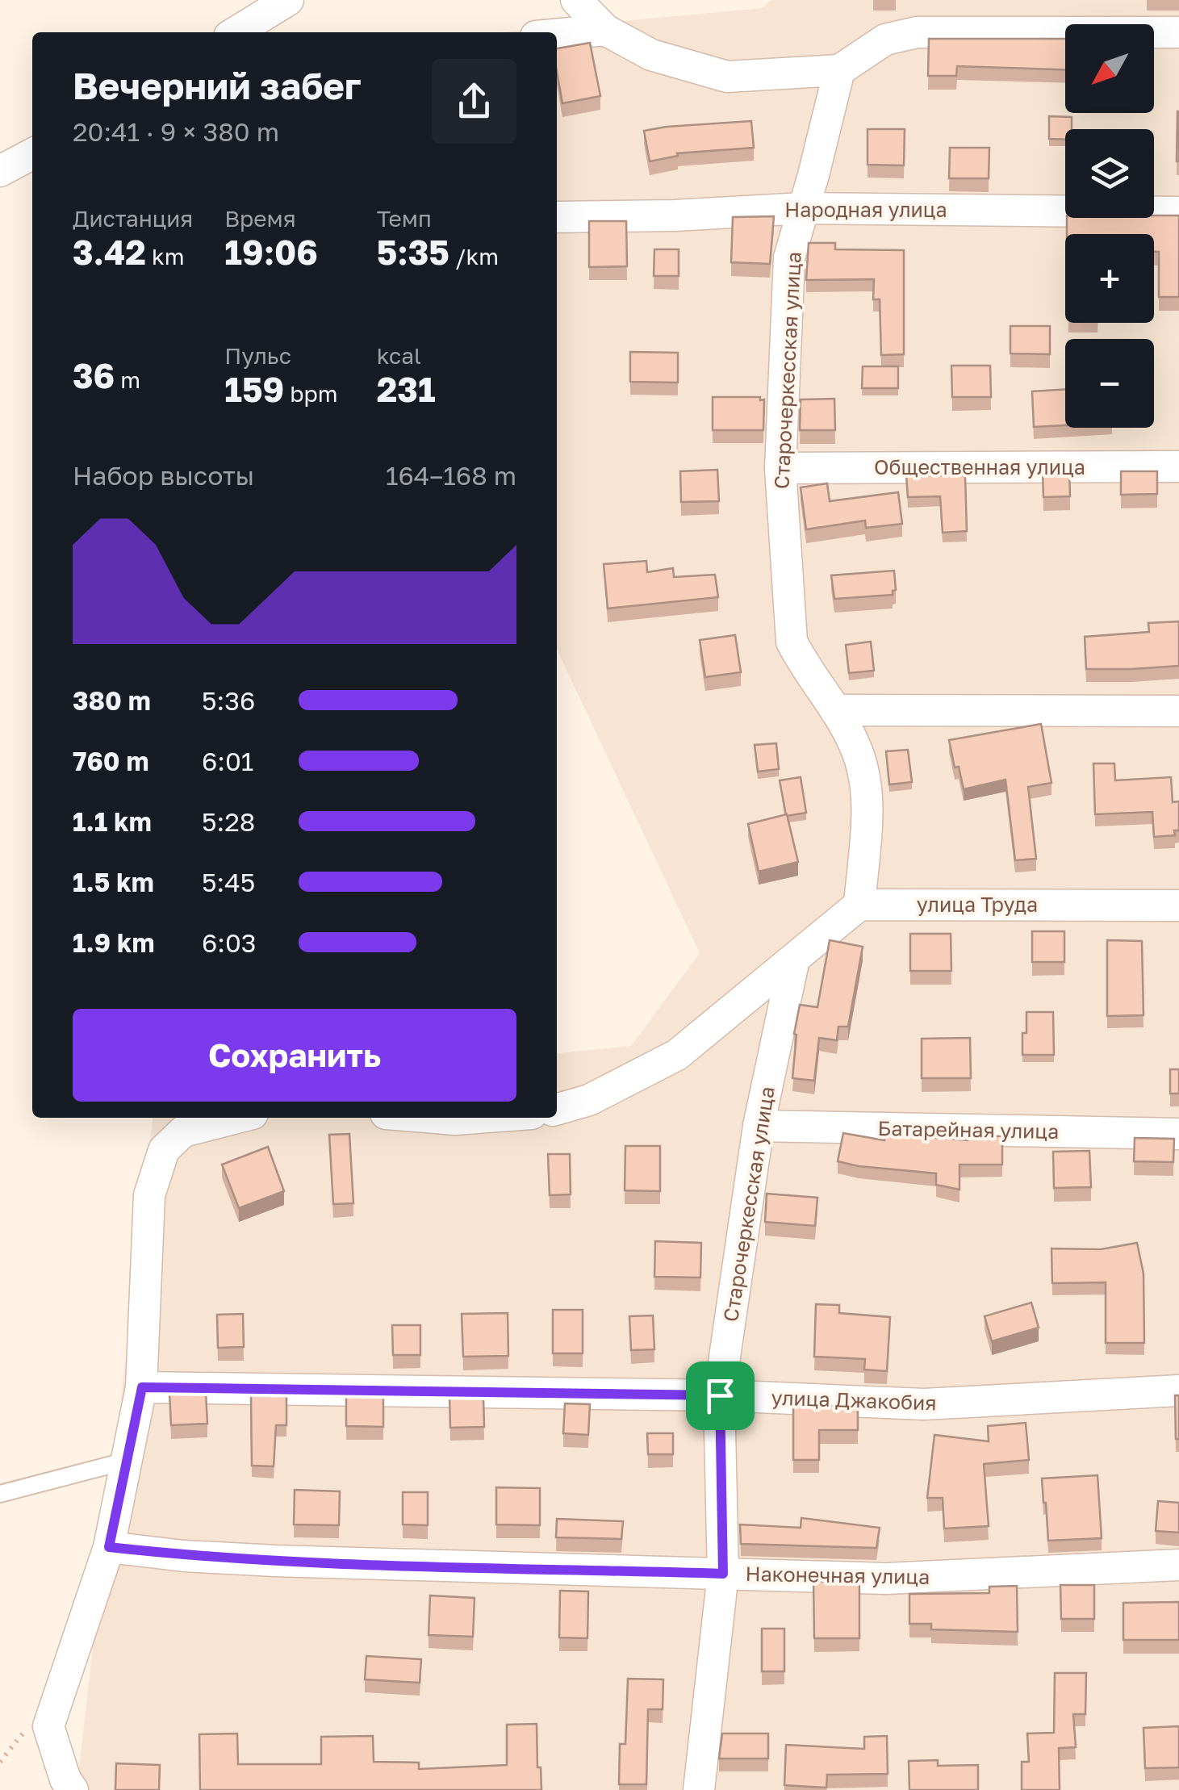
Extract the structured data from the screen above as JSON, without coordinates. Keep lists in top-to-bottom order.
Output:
{
  "streets": {
    "street": [
      "Народная улица",
      "Старочеркесская улица",
      "Общественная улица",
      "улица Труда",
      "Батарейная улица",
      "улица Джакобия",
      "Наконечная улица"
    ]
  },
  "crossings": [
    ["Народная улица", "Старочеркесская улица"],
    ["Старочеркесская улица", "Общественная улица"],
    ["Старочеркесская улица", "улица Труда"],
    ["Старочеркесская улица", "Батарейная улица"],
    ["Старочеркесская улица", "улица Джакобия"],
    ["Старочеркесская улица", "Наконечная улица"]
  ],
  "north": "bottom left",
  "page": {
    "map_buttons": ["+", "−"],
    "heading": ["Вечерний забег", "20:41 · 9 × 380 m"],
    "stats": [
      ["Дистанция", "3.42 km"],
      ["Время", "19:06"],
      ["Темп", "5:35 /km"],
      ["36 m"],
      ["Пульс", "159 bpm"],
      ["kcal", "231"]
    ],
    "chart": ["Набор высоты", "164–168 m"],
    "list": [
      {
        "name": "380 m",
        "note": "5:36"
      },
      {
        "name": "760 m",
        "note": "6:01"
      },
      {
        "name": "1.1 km",
        "note": "5:28"
      },
      {
        "name": "1.5 km",
        "note": "5:45"
      },
      {
        "name": "1.9 km",
        "note": "6:03"
      }
    ],
    "buttons": "Сохранить"
  }
}
